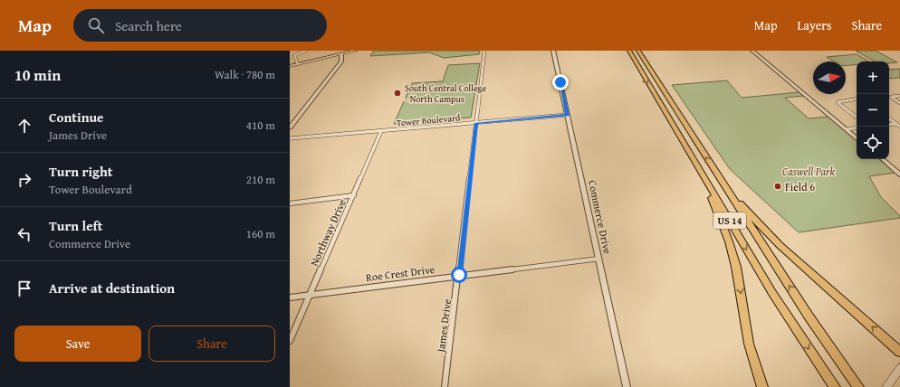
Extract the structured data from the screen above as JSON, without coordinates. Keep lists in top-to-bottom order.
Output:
{
  "streets": {
    "highway": ["US 14"],
    "street": [
      "Tower Boulevard",
      "Commerce Drive",
      "Northway Drive",
      "Roe Crest Drive",
      "James Drive"
    ]
  },
  "crossings": [
    ["Tower Boulevard", "Commerce Drive"],
    ["Tower Boulevard", "Northway Drive"],
    ["Tower Boulevard", "James Drive"],
    ["Commerce Drive", "Roe Crest Drive"],
    ["Northway Drive", "Roe Crest Drive"],
    ["Roe Crest Drive", "James Drive"]
  ],
  "parks": ["Caswell Park"],
  "places": ["South Central College - North Campus", "Field 6"],
  "north": "right",
  "page": {
    "header": "Map",
    "search": "Search here",
    "nav": ["Map", "Layers", "Share"],
    "heading": ["10 min", "Walk · 780 m"],
    "map_buttons": ["+", "−"],
    "list": [
      ["Continue", "James Drive", "410 m"],
      ["Turn right", "Tower Boulevard", "210 m"],
      ["Turn left", "Commerce Drive", "160 m"],
      "Arrive at destination"
    ],
    "buttons": ["Save", "Share"]
  }
}
